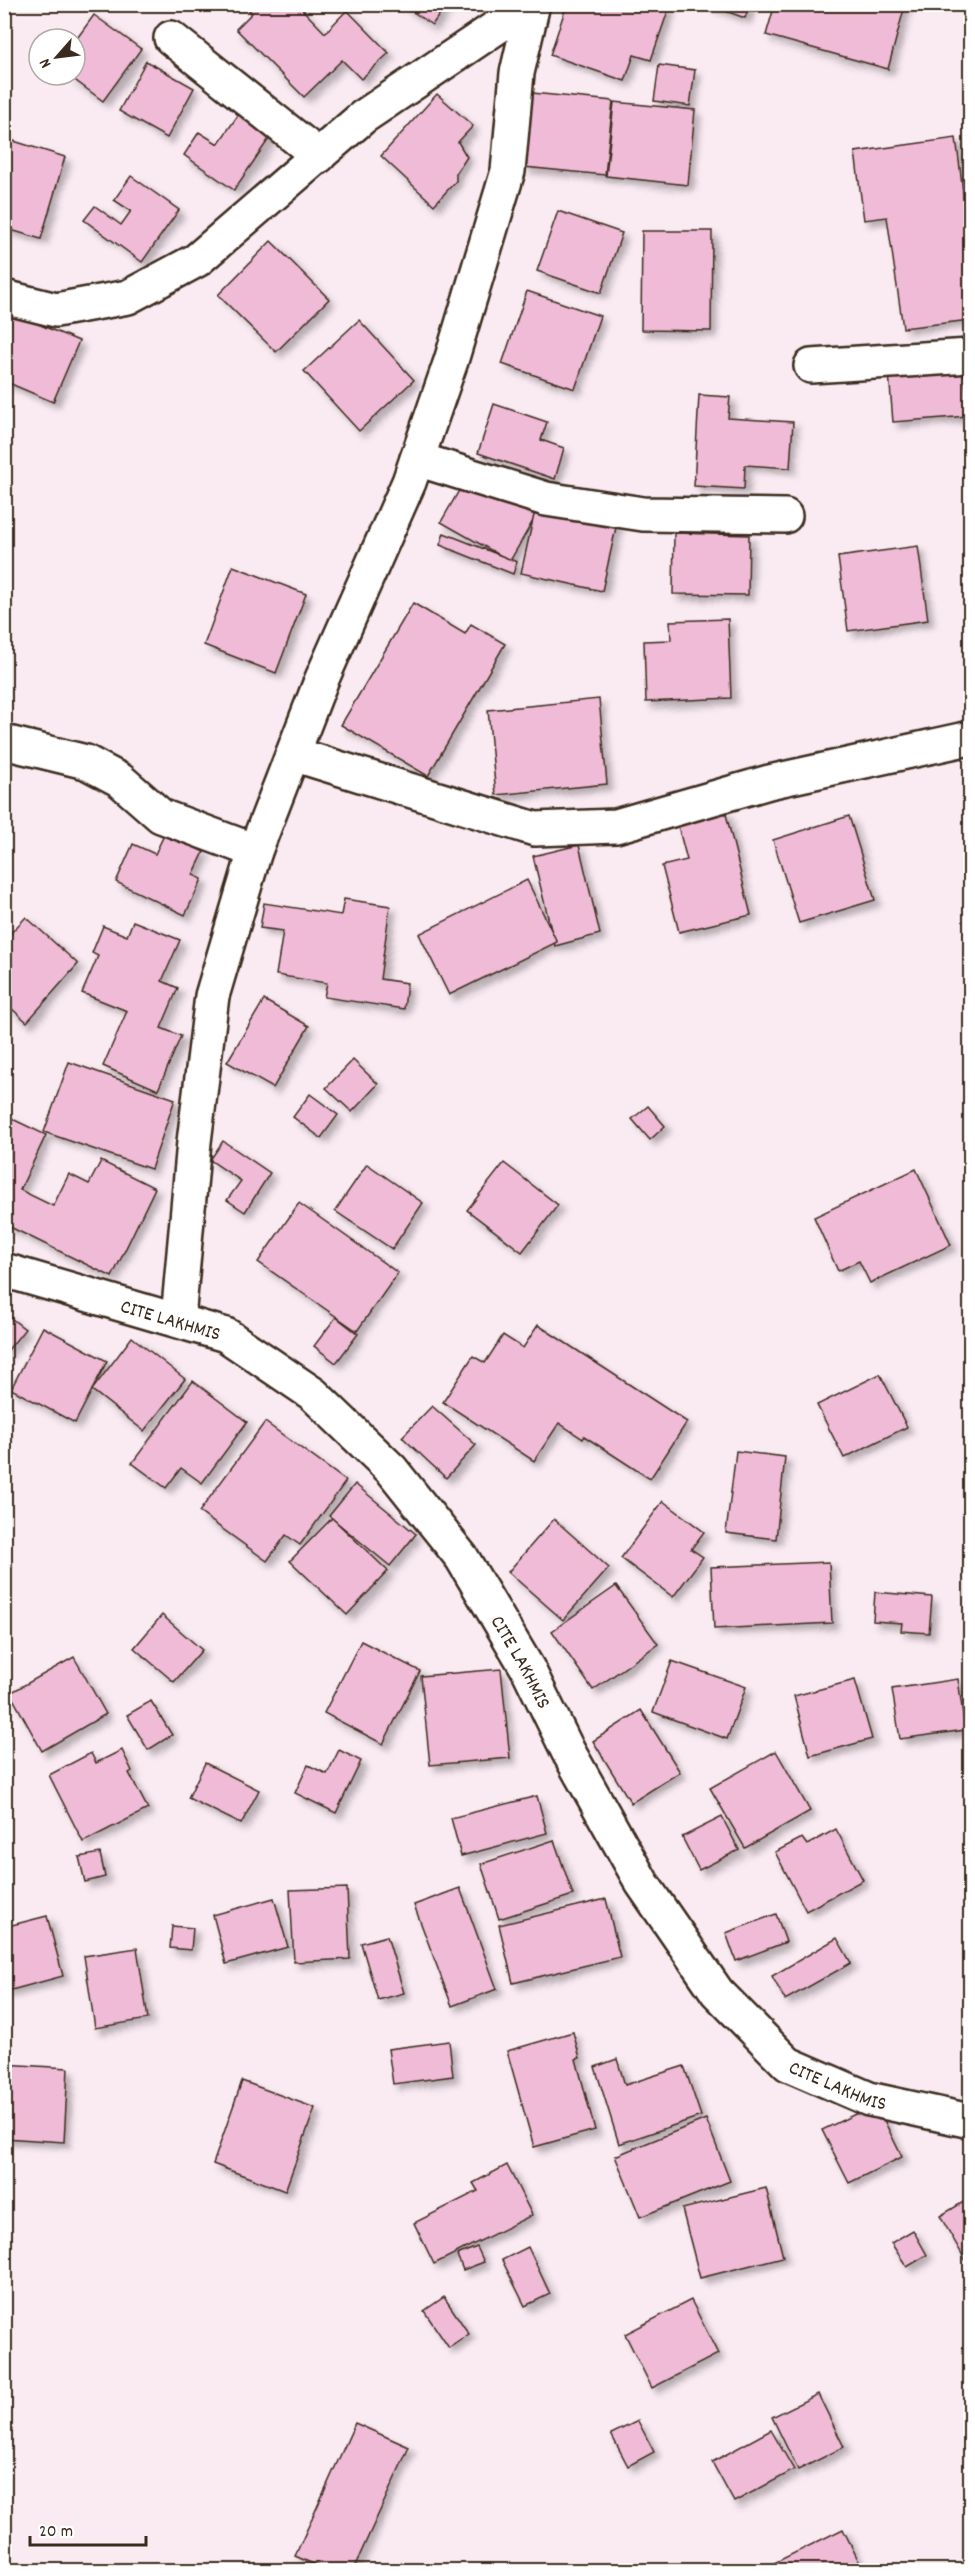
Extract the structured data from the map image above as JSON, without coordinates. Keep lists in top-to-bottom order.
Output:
{
  "streets": {
    "street": ["CITE LAKHMIS"]
  },
  "scale_bar": "20 m",
  "north": "bottom left"
}
